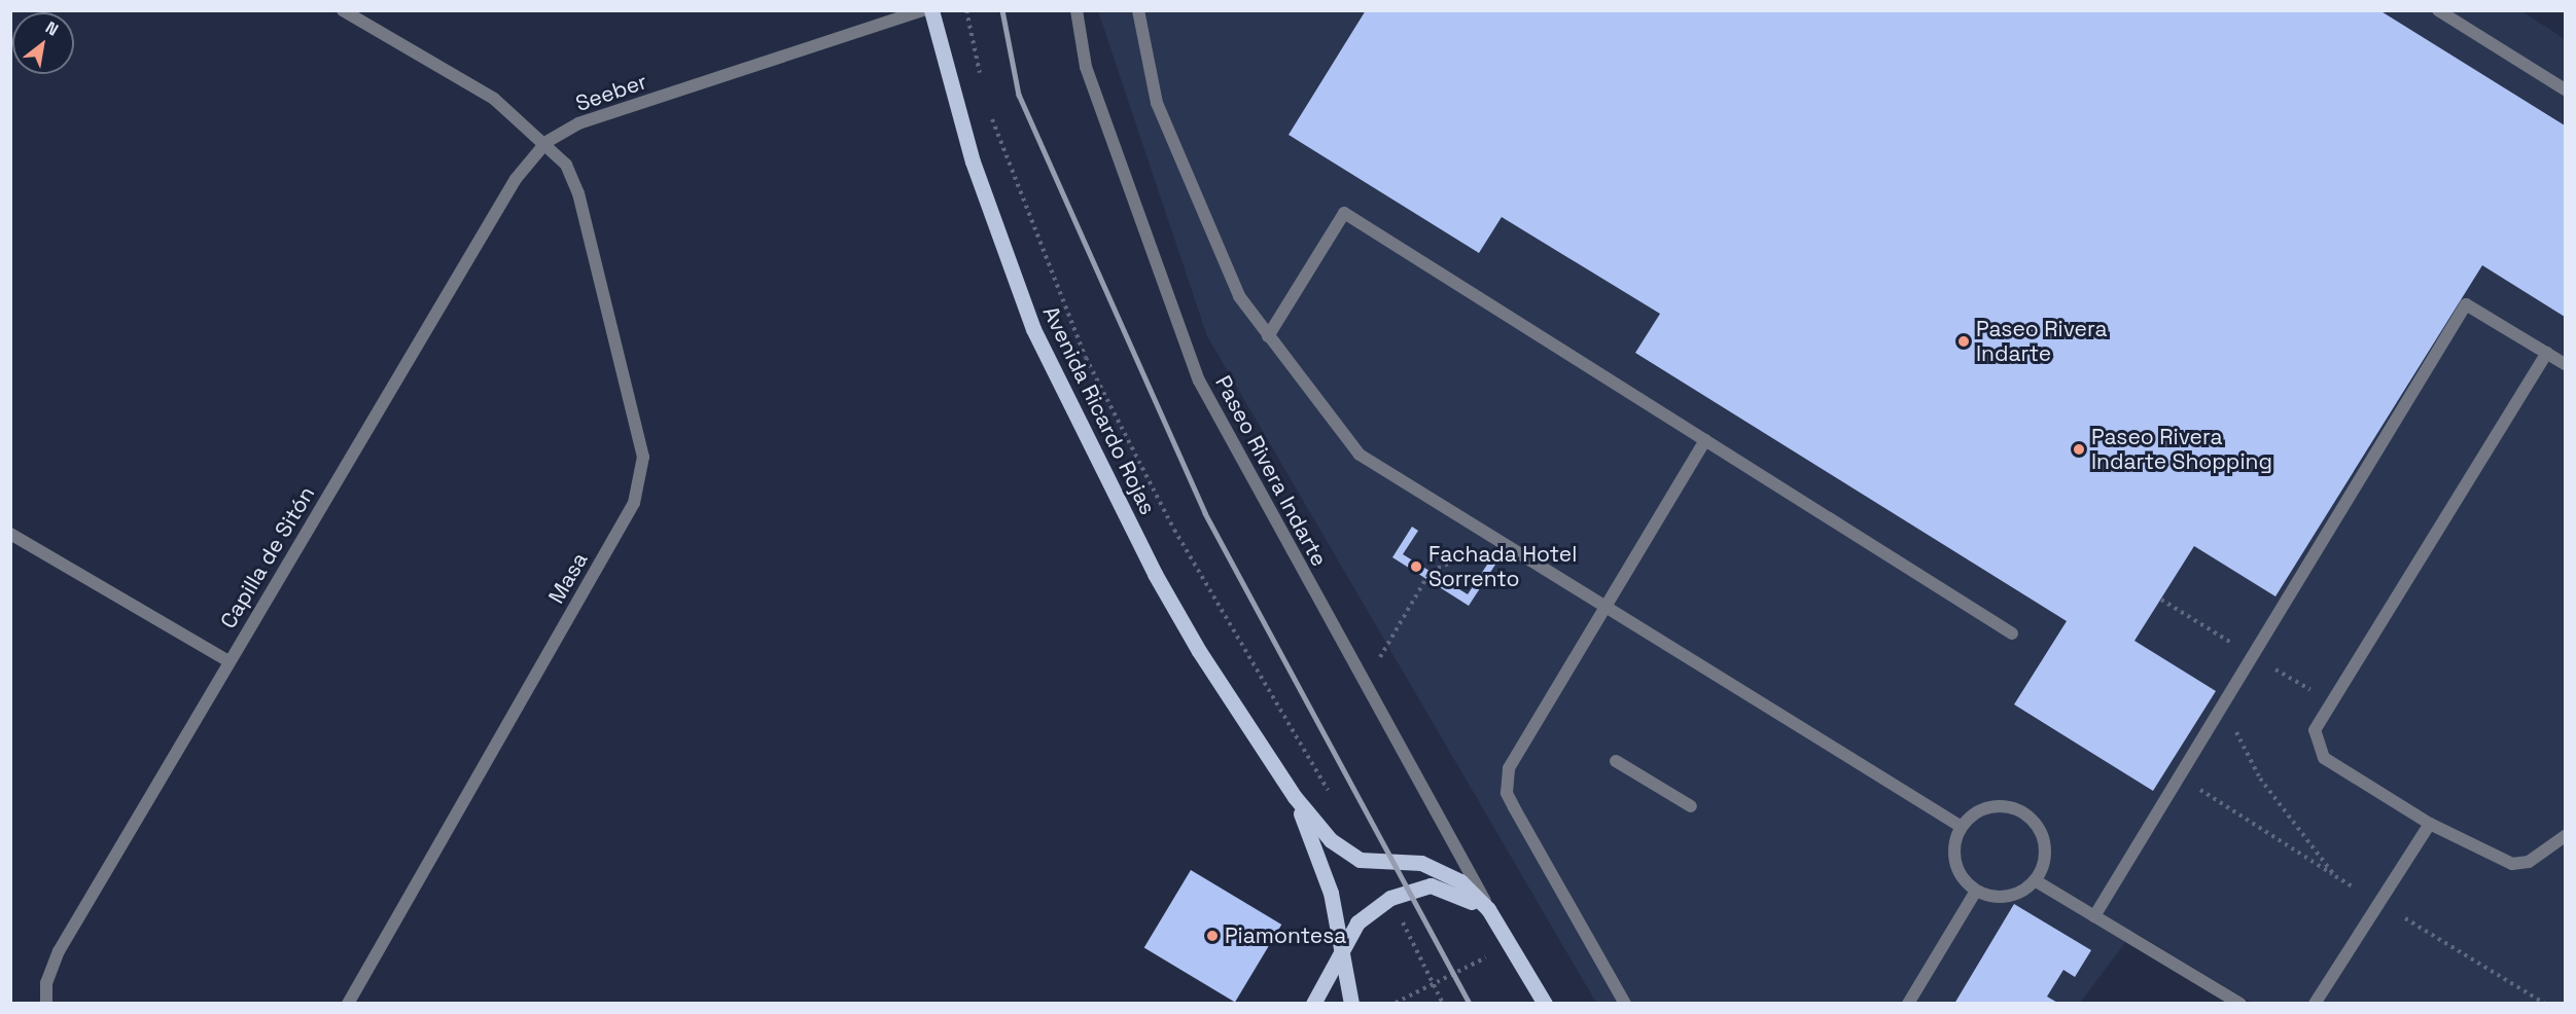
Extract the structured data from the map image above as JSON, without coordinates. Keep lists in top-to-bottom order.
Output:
{
  "streets": {
    "main road": ["Avenida Ricardo Rojas"],
    "street": [
      "Seeber",
      "Paseo Rivera Indarte",
      "Capilla de Sitón",
      "Masa"
    ]
  },
  "crossings": [
    ["Seeber", "Capilla de Sitón"],
    ["Seeber", "Masa"],
    ["Avenida Ricardo Rojas", "Paseo Rivera Indarte"],
    ["Capilla de Sitón", "Masa"]
  ],
  "places": [
    "Paseo Rivera Indarte",
    "Paseo Rivera Indarte Shopping",
    "Fachada Hotel Sorrento",
    "Piamontesa"
  ],
  "north": "top right"
}
